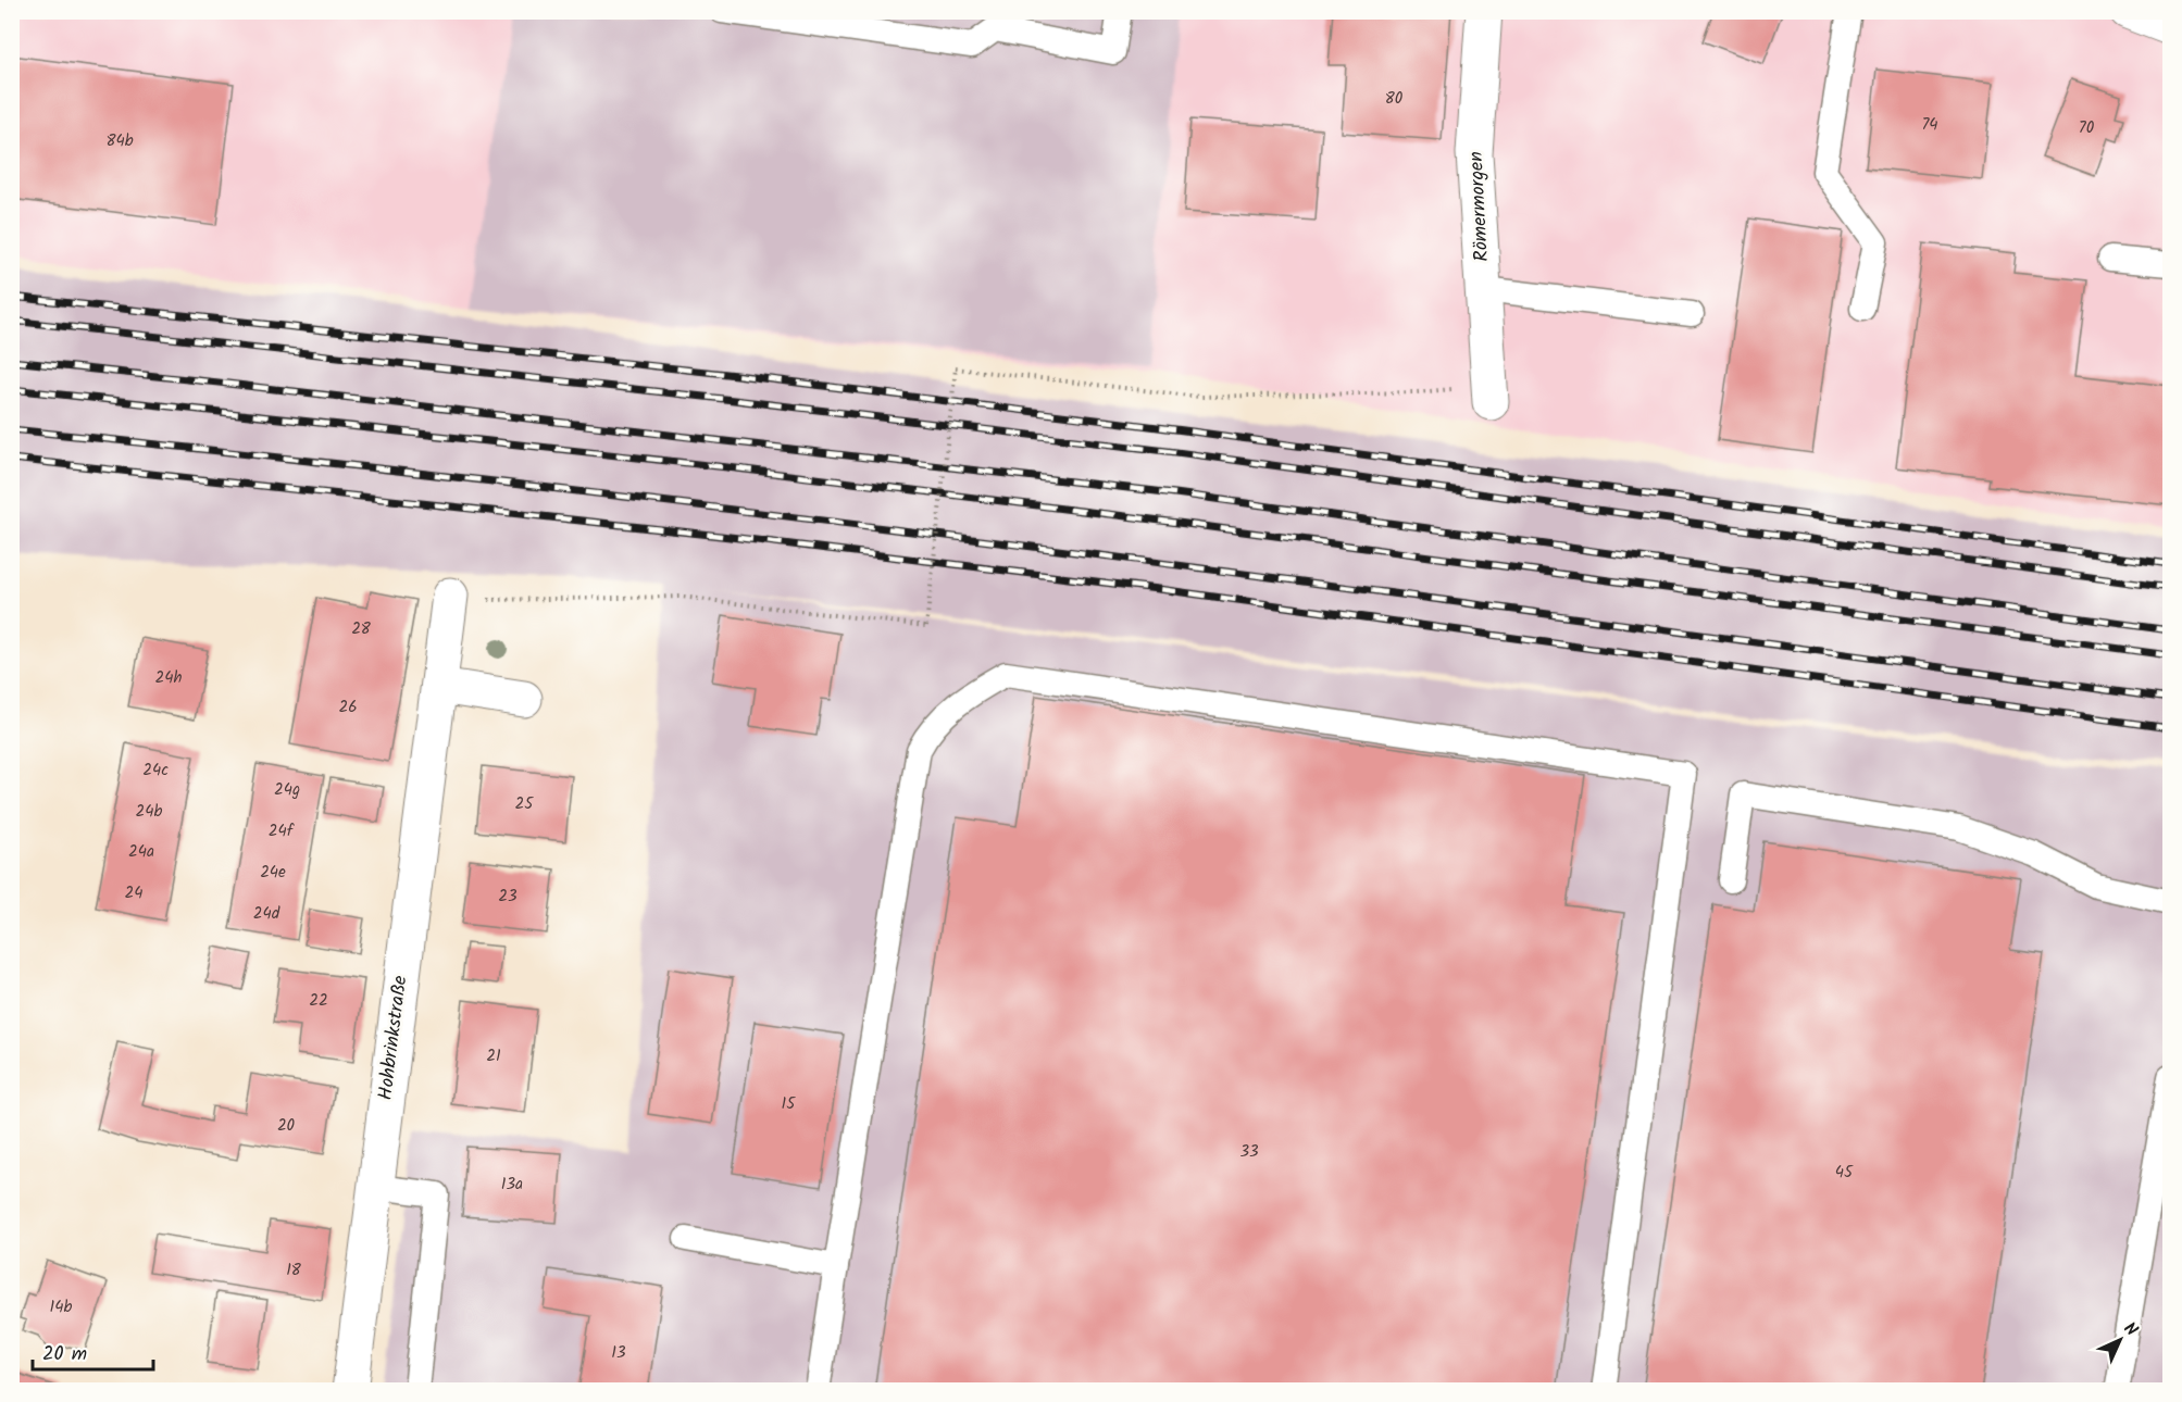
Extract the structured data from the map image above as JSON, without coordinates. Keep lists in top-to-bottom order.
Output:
{
  "streets": {
    "street": ["Römermorgen", "Hohbrinkstraße"]
  },
  "house_numbers": [
    "80",
    "74",
    "70",
    "84b",
    "28",
    "24h",
    "26",
    "24c",
    "24g",
    "25",
    "24b",
    "24f",
    "24a",
    "24e",
    "24",
    "23",
    "24d",
    "22",
    "21",
    "15",
    "20",
    "33",
    "45",
    "13a",
    "18",
    "14b",
    "13"
  ],
  "scale_bar": "20 m",
  "north": "top right"
}
